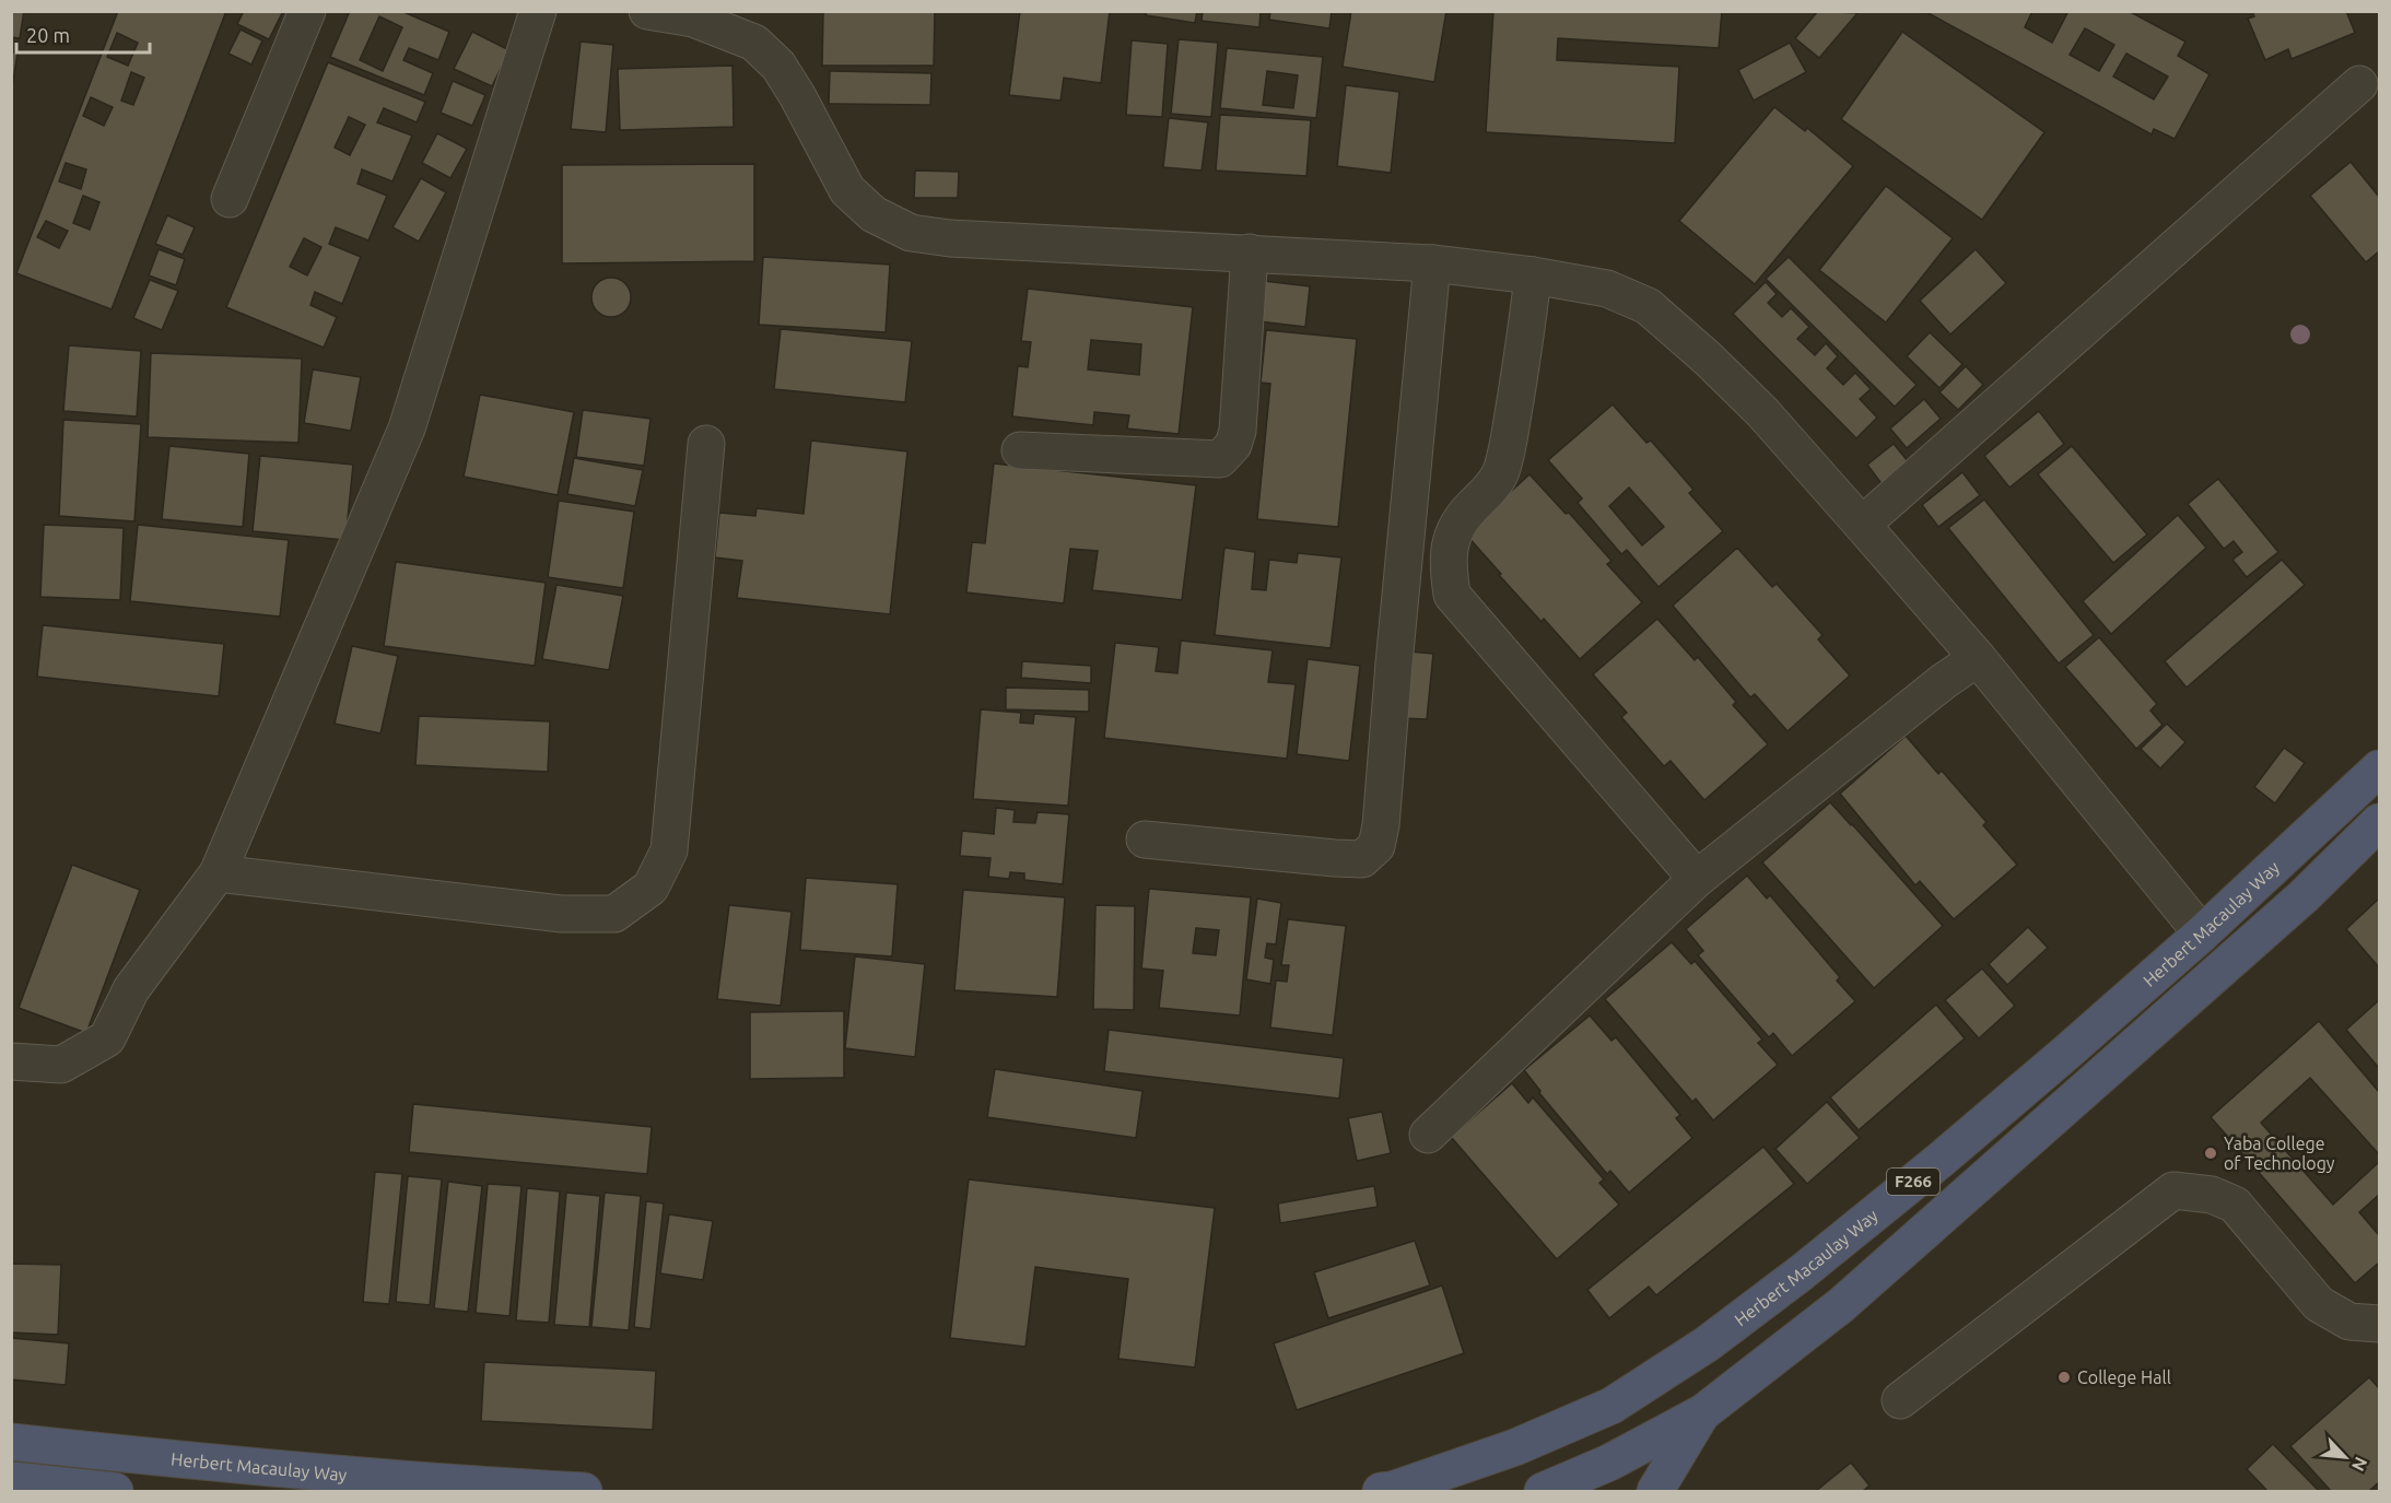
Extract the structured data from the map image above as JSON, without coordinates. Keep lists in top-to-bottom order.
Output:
{
  "streets": {
    "highway": ["Herbert Macaulay Way", "F266"]
  },
  "places": ["Yaba College of Technology", "College Hall"],
  "scale_bar": "20 m",
  "north": "bottom right"
}
